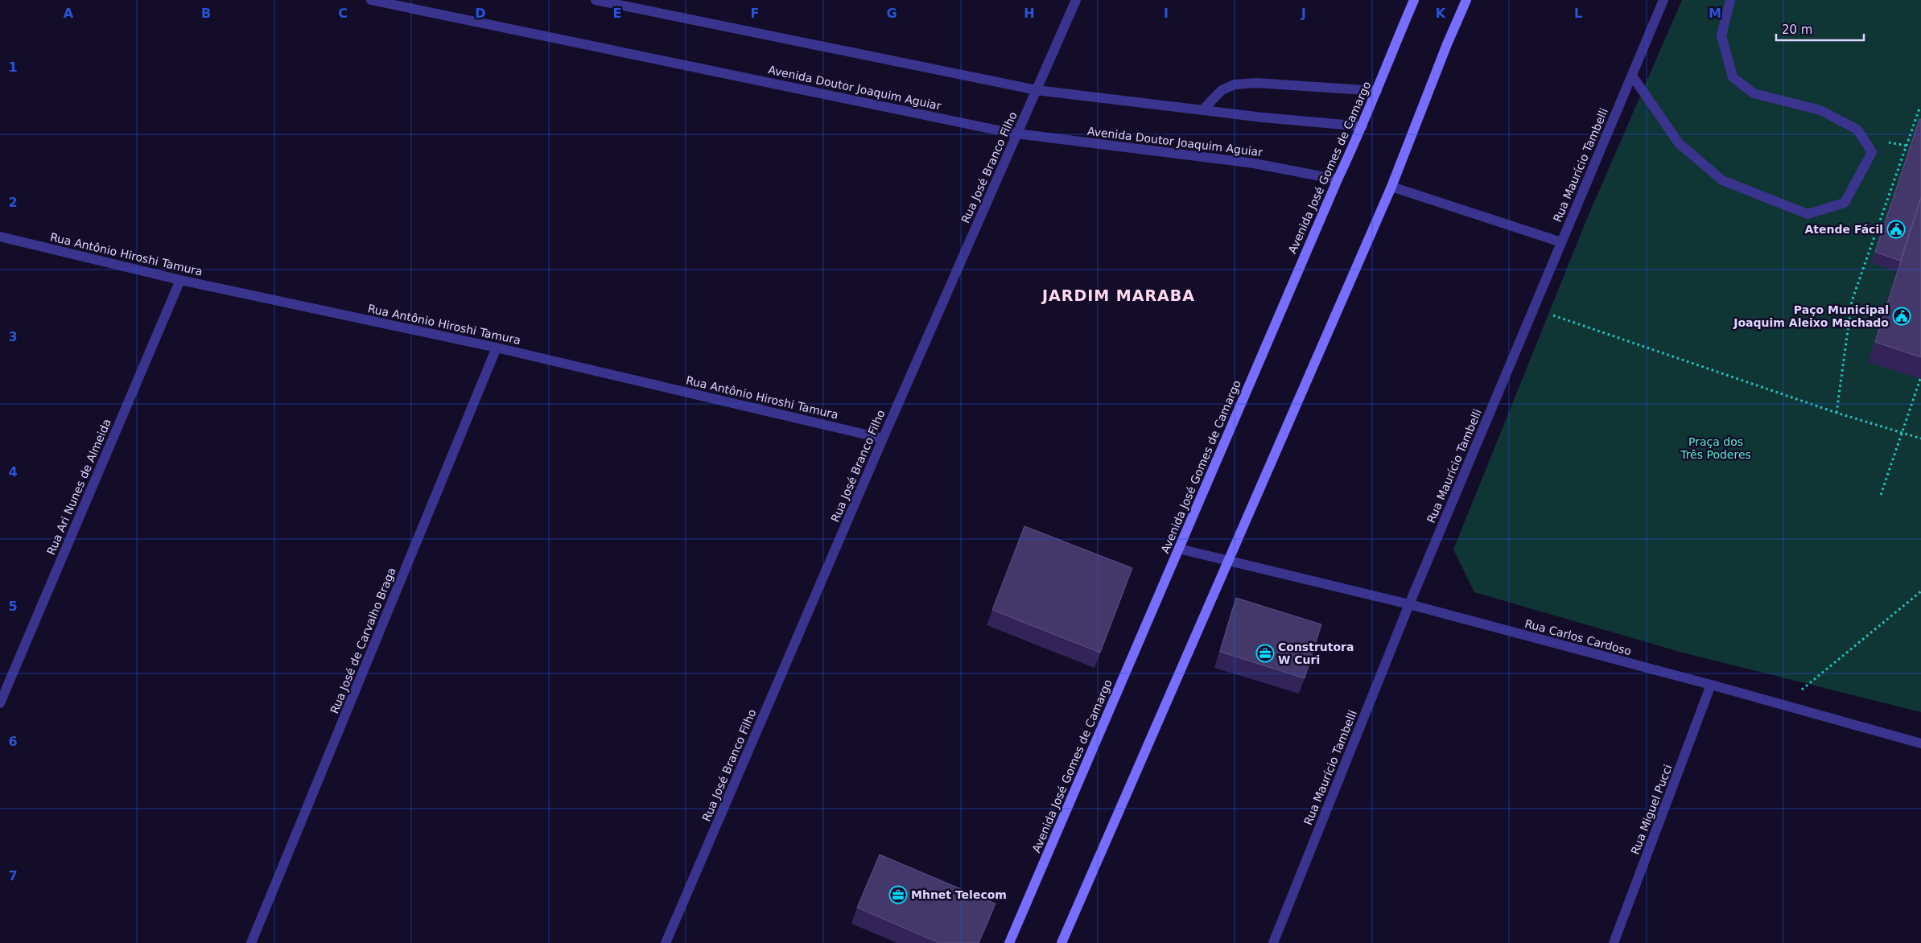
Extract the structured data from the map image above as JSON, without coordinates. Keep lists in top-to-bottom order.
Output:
{
  "streets": {
    "main road": ["Avenida José Gomes de Camargo"],
    "street": [
      "Avenida Doutor Joaquim Aguiar",
      "Rua Maurício Tambelli",
      "Rua José Branco Filho",
      "Rua Antônio Hiroshi Tamura",
      "Rua Ari Nunes de Almeida",
      "Rua Carlos Cardoso",
      "Rua José de Carvalho Braga",
      "Rua Miguel Pucci"
    ]
  },
  "crossings": [
    ["Avenida Doutor Joaquim Aguiar", "Rua José Branco Filho"],
    ["Avenida Doutor Joaquim Aguiar", "Avenida José Gomes de Camargo"],
    ["Rua Maurício Tambelli", "Rua Carlos Cardoso"],
    ["Rua José Branco Filho", "Rua Antônio Hiroshi Tamura"],
    ["Avenida José Gomes de Camargo", "Rua Carlos Cardoso"],
    ["Rua Antônio Hiroshi Tamura", "Rua Ari Nunes de Almeida"],
    ["Rua Antônio Hiroshi Tamura", "Rua José de Carvalho Braga"],
    ["Rua Carlos Cardoso", "Rua Miguel Pucci"]
  ],
  "districts": ["JARDIM MARABA"],
  "parks": ["Praça dos Três Poderes"],
  "places": {
    "public building": ["Atende Fácil", "Paço Municipal Joaquim Aleixo Machado"],
    "office": ["Construtora W Curi", "Mhnet Telecom"]
  },
  "scale_bar": "20 m",
  "grid": {
    "columns": [
      "A",
      "B",
      "C",
      "D",
      "E",
      "F",
      "G",
      "H",
      "I",
      "J",
      "K",
      "L",
      "M"
    ],
    "rows": [
      "1",
      "2",
      "3",
      "4",
      "5",
      "6",
      "7"
    ]
  }
}
